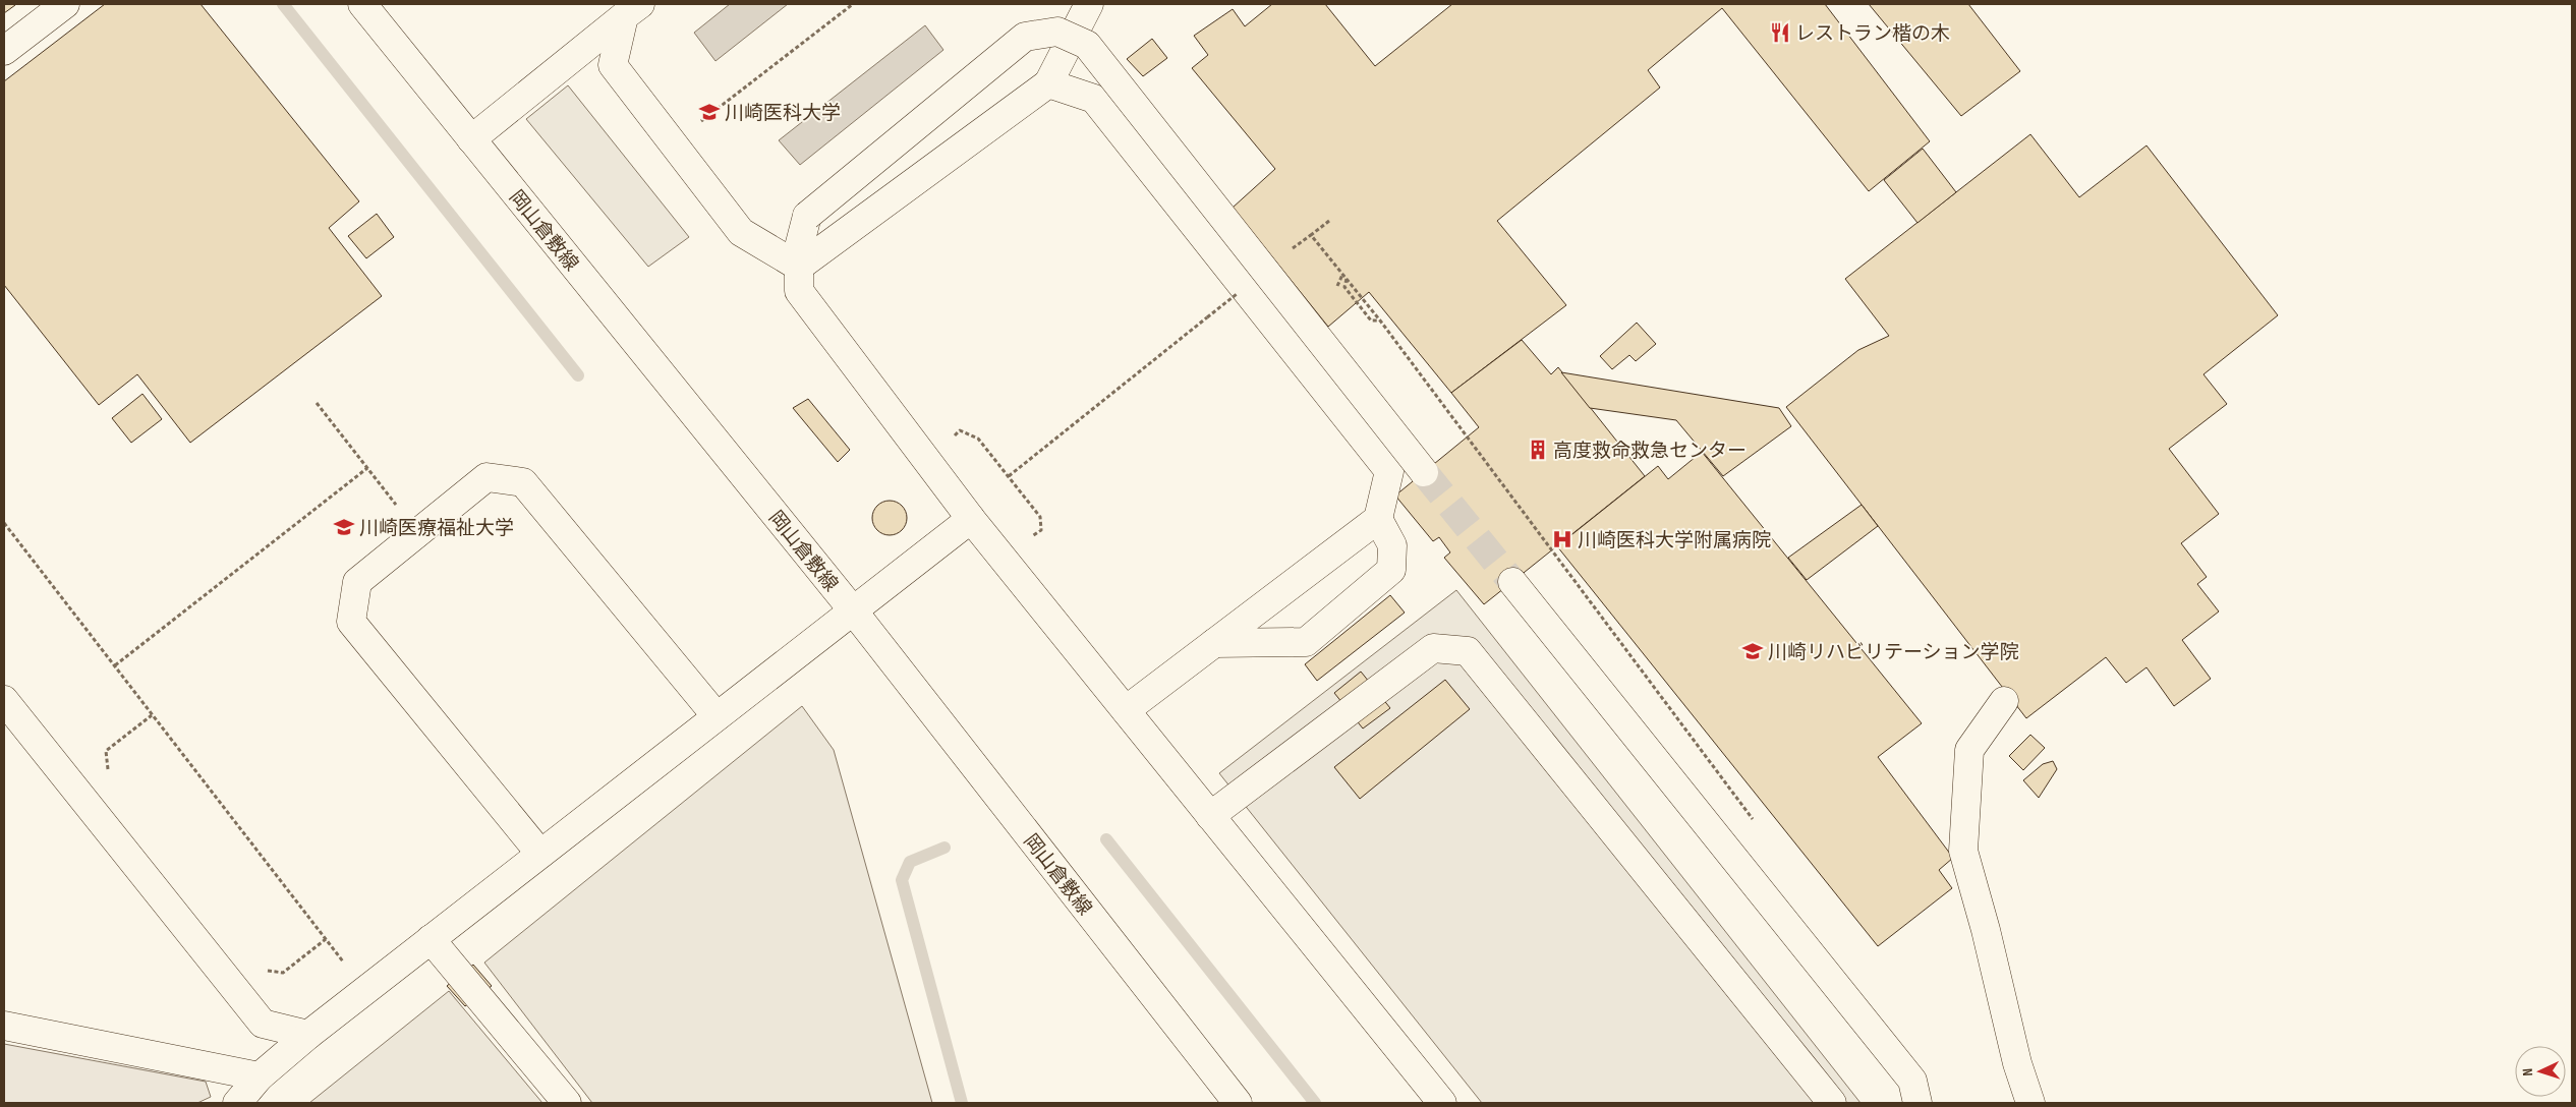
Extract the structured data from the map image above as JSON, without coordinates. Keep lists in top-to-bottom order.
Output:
{
  "streets": {
    "main road": ["岡山倉敷線"]
  },
  "places": {
    "restaurant": ["レストラン楷の木"],
    "school or university": ["川崎医科大学", "川崎医療福祉大学", "川崎リハビリテーション学院"],
    "building": ["高度救命救急センター"],
    "hospital": ["川崎医科大学附属病院"]
  },
  "north": "left"
}
